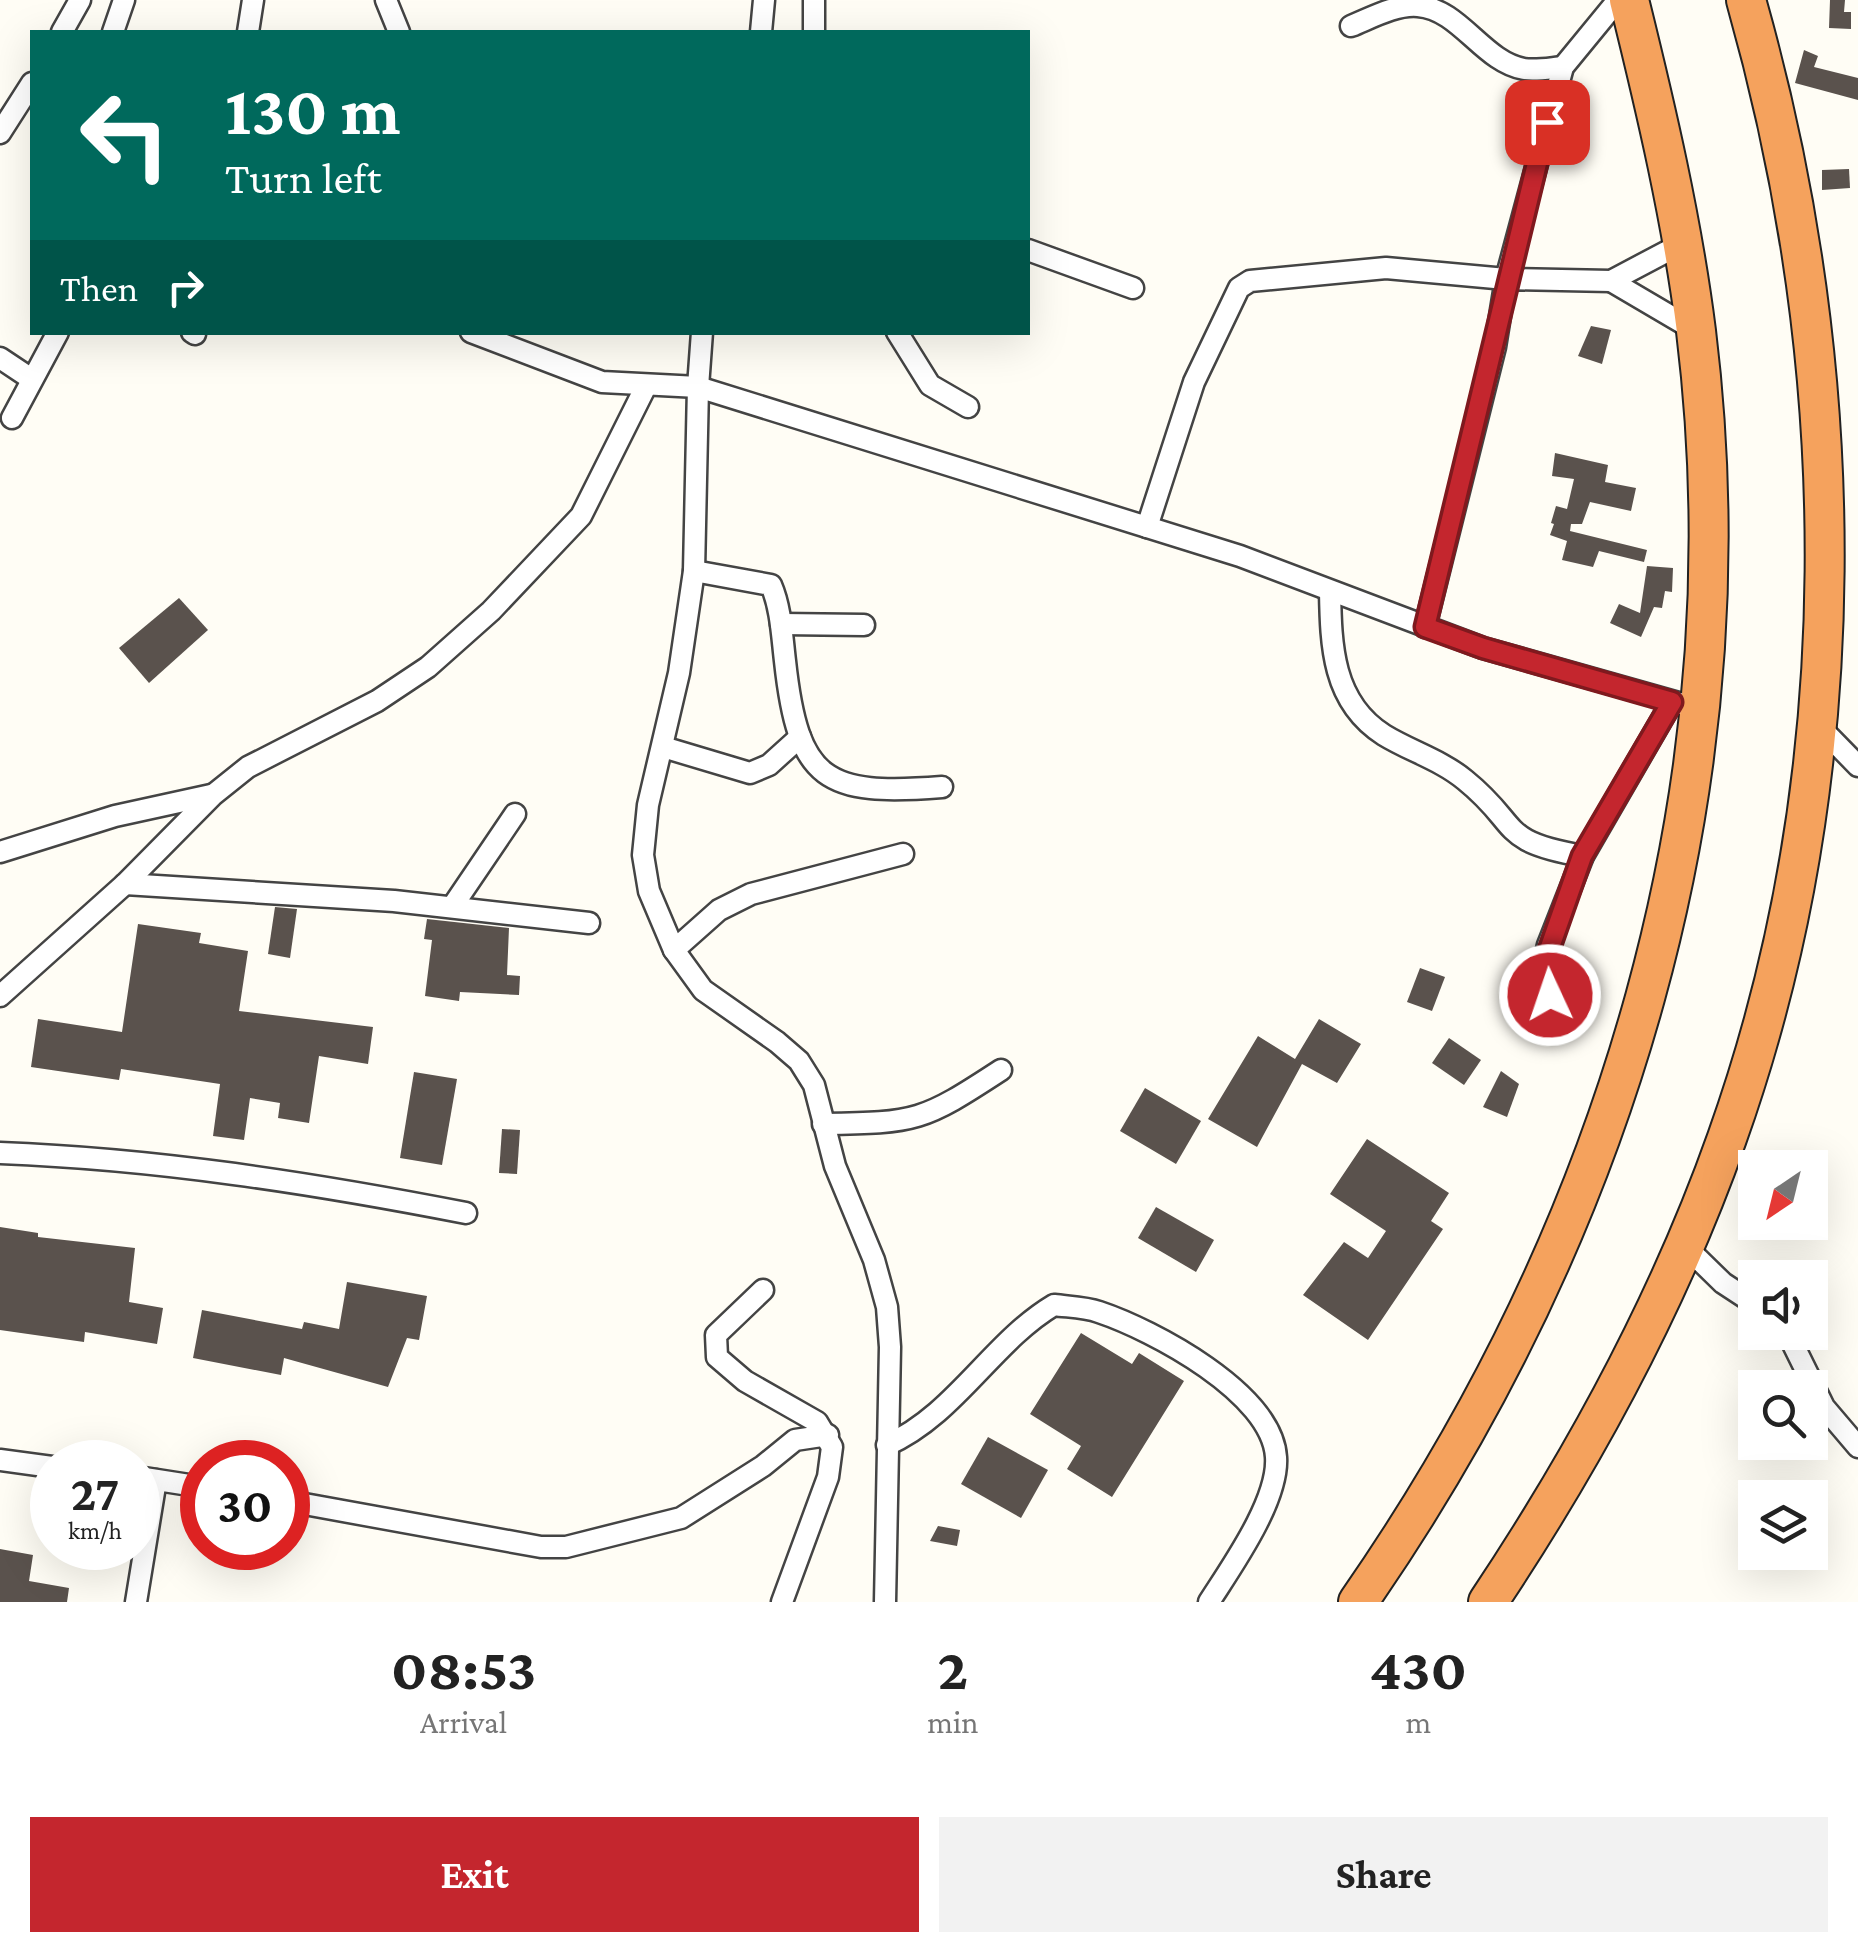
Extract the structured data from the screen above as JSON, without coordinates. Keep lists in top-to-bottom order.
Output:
{
  "north": "bottom left",
  "page": {
    "turn": ["130 m", "Turn left"],
    "then": "Then",
    "speed": "27 km/h",
    "limit": "30",
    "eta": [
      "08:53",
      "Arrival",
      "2",
      "min",
      "430",
      "m"
    ],
    "buttons": ["Exit", "Share"]
  }
}
